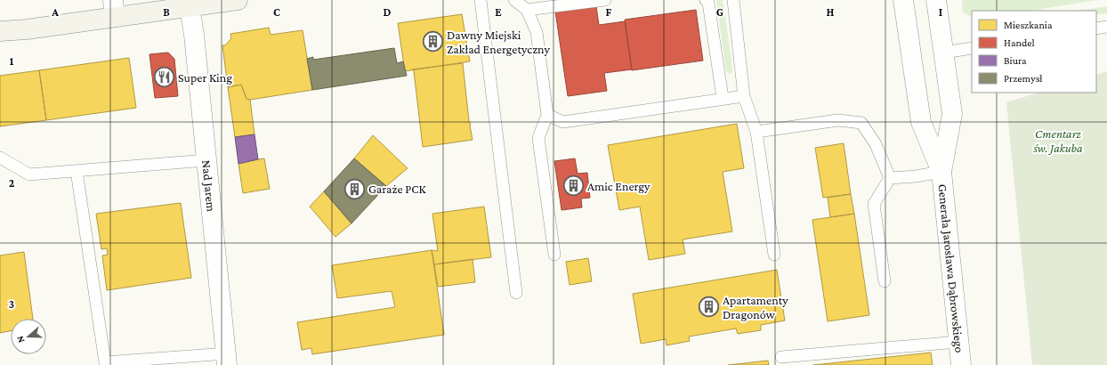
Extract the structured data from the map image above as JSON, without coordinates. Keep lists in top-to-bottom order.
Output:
{
  "streets": {
    "street": ["Nad Jarem", "Generała Jarosława Dąbrowskiego"]
  },
  "parks": ["Cmentarz św. Jakuba"],
  "places": {
    "building": [
      "Dawny Miejski Zakład Energetyczny",
      "Amic Energy",
      "Garaże PCK",
      "Apartamenty Dragonów"
    ],
    "restaurant": ["Super King"]
  },
  "legend": [
    "Mieszkania",
    "Handel",
    "Biura",
    "Przemysł"
  ],
  "north": "left",
  "grid": {
    "columns": [
      "A",
      "B",
      "C",
      "D",
      "E",
      "F",
      "G",
      "H",
      "I"
    ],
    "rows": ["1", "2", "3"]
  }
}
